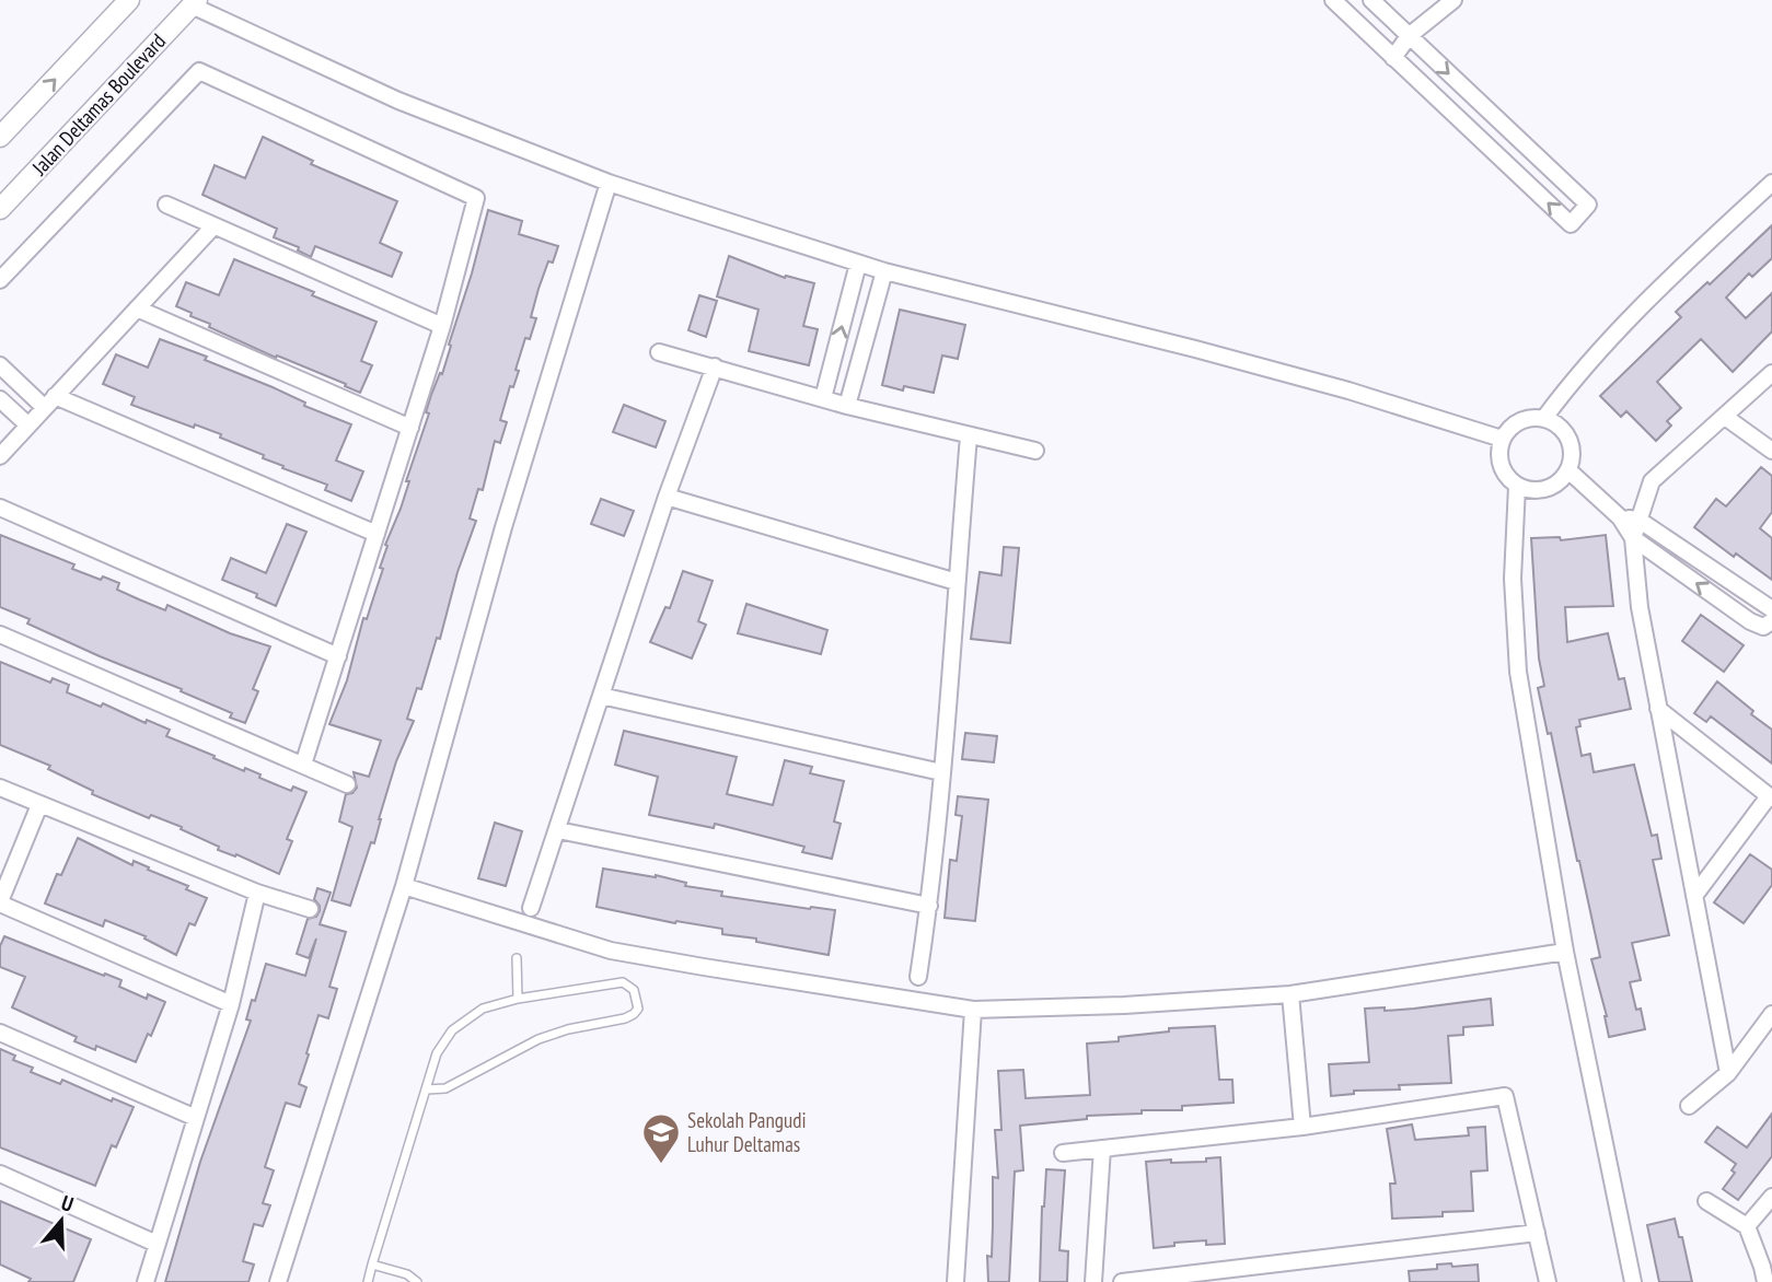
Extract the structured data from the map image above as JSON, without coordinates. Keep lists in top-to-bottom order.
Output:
{
  "streets": {
    "street": ["Jalan Deltamas Boulevard"]
  },
  "places": {
    "school or university": ["Sekolah Pangudi Luhur Deltamas"]
  },
  "north": "top"
}
